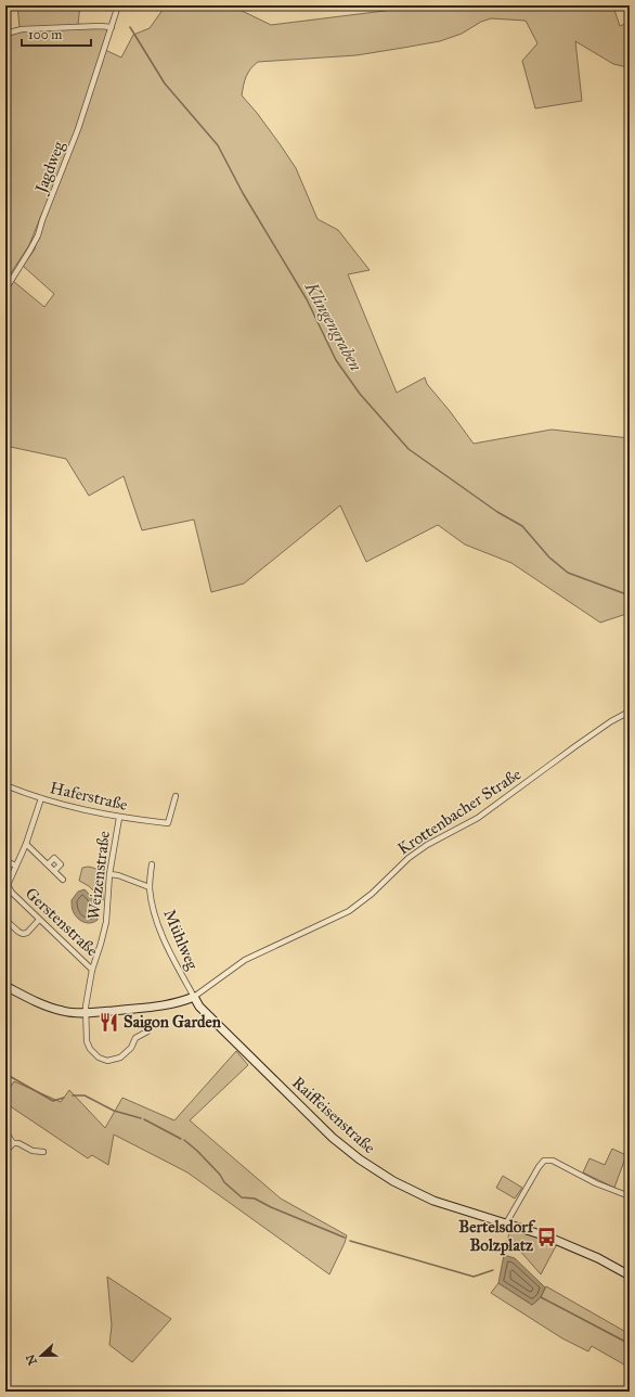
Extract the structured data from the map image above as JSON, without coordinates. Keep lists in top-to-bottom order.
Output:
{
  "streets": {
    "street": [
      "Jagdweg",
      "Haferstraße",
      "Krottenbacher Straße",
      "Weizenstraße",
      "Gerstenstraße",
      "Mühlweg",
      "Raiffeisenstraße"
    ]
  },
  "crossings": [
    ["Haferstraße", "Weizenstraße"],
    ["Haferstraße", "Gerstenstraße"],
    ["Krottenbacher Straße", "Mühlweg"],
    ["Krottenbacher Straße", "Raiffeisenstraße"],
    ["Weizenstraße", "Gerstenstraße"],
    ["Mühlweg", "Raiffeisenstraße"]
  ],
  "water": ["Klingengraben"],
  "places": {
    "restaurant": ["Saigon Garden"],
    "bus stop": ["Bertelsdorf Bolzplatz"]
  },
  "scale_bar": "100 m",
  "north": "left"
}
